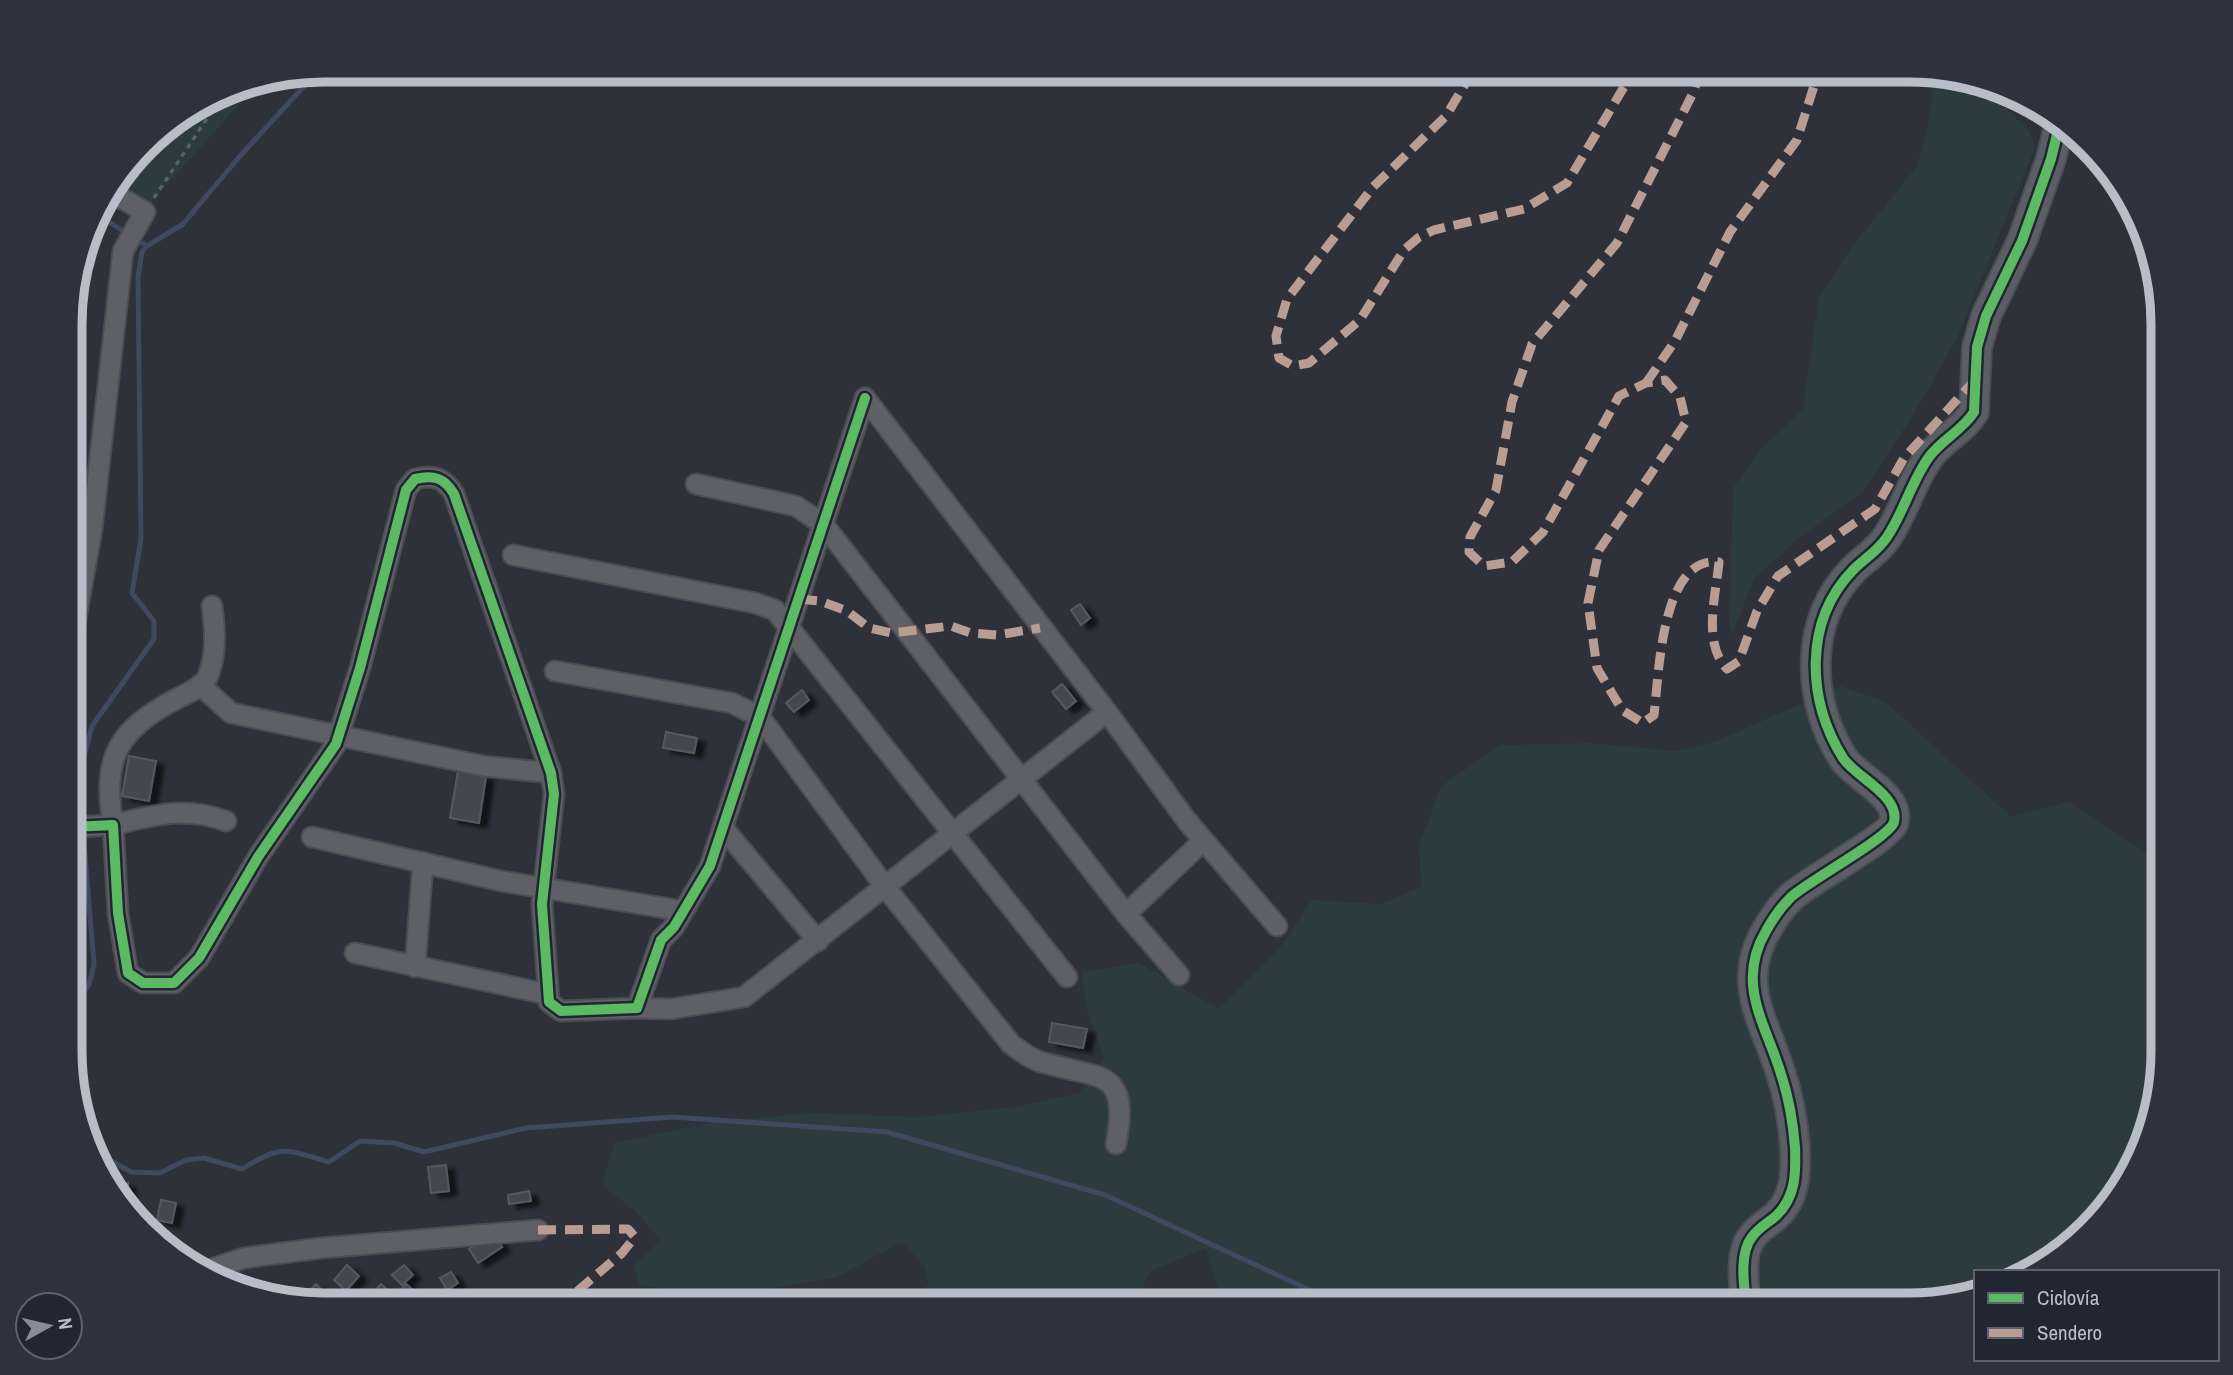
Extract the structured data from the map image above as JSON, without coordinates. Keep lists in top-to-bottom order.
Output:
{
  "legend": ["Ciclovía", "Sendero"],
  "north": "right"
}
